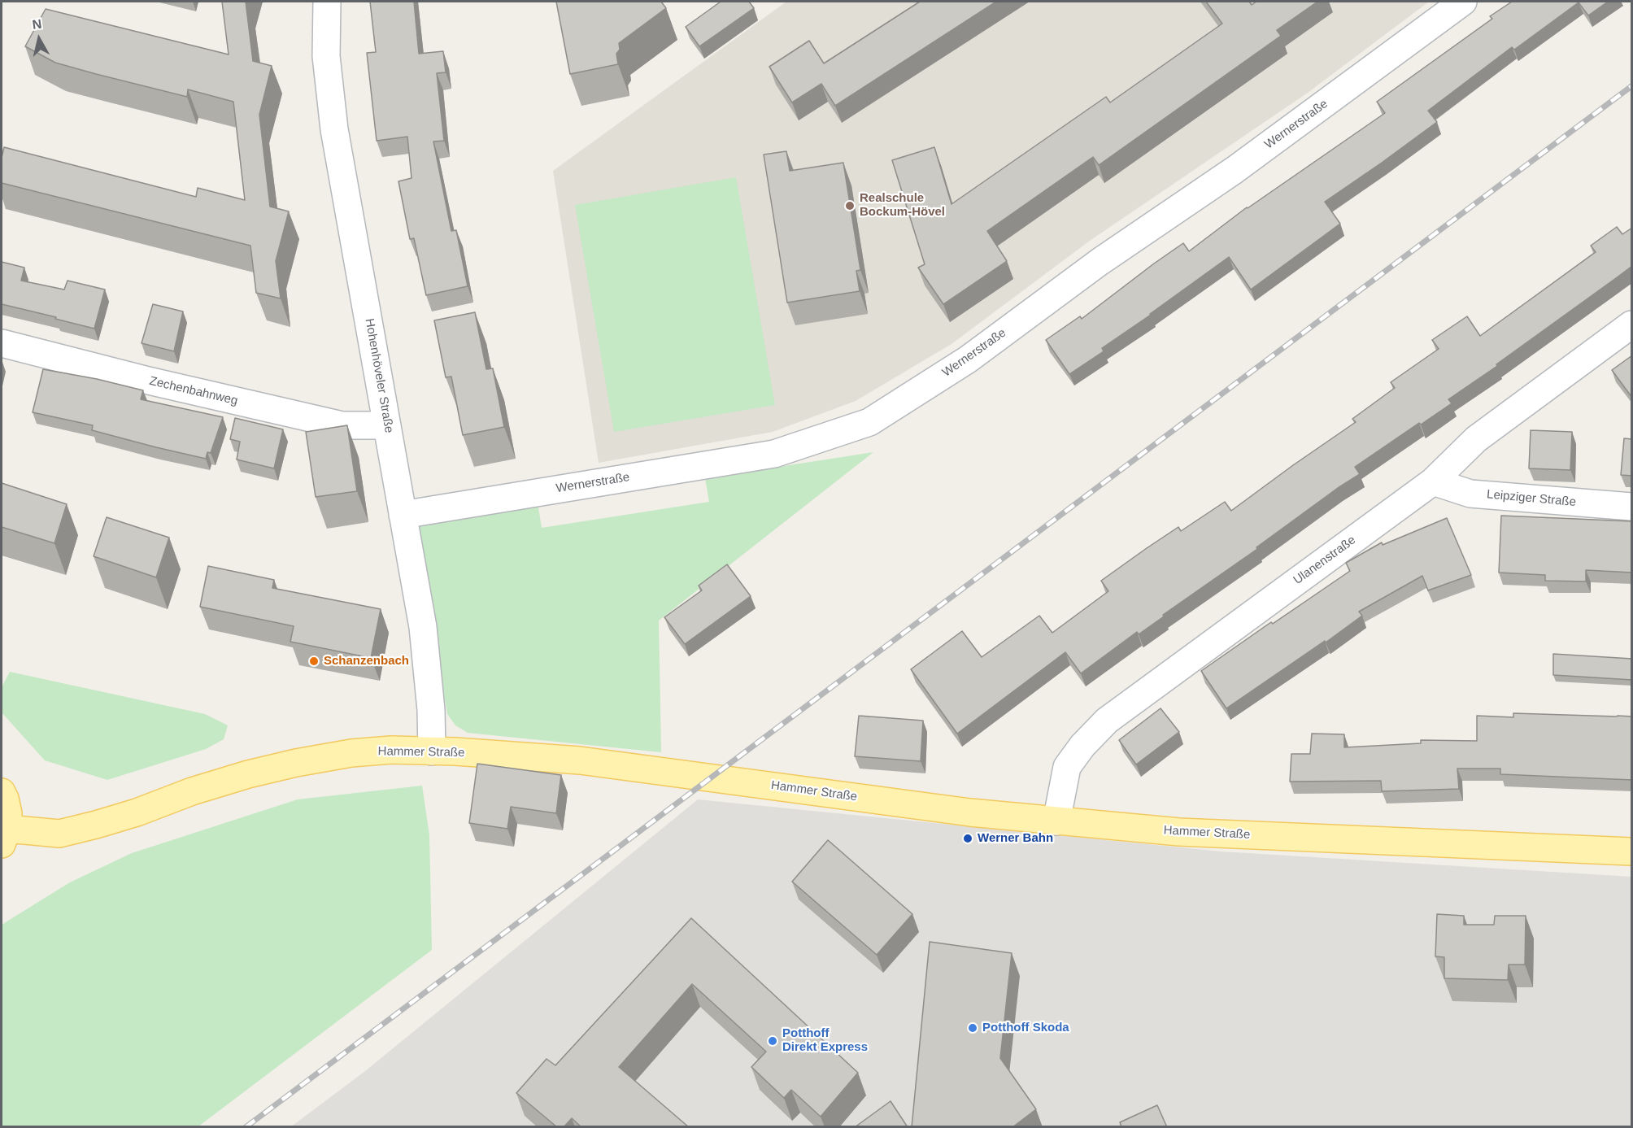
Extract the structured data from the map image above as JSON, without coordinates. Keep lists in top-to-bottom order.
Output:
{
  "streets": {
    "main road": ["Hammer Straße"],
    "street": [
      "Wernerstraße",
      "Hohenhöveler Straße",
      "Zechenbahnweg",
      "Leipziger Straße",
      "Ulanenstraße"
    ]
  },
  "crossings": [
    ["Wernerstraße", "Hohenhöveler Straße"],
    ["Hohenhöveler Straße", "Zechenbahnweg"],
    ["Hohenhöveler Straße", "Hammer Straße"],
    ["Leipziger Straße", "Ulanenstraße"],
    ["Ulanenstraße", "Hammer Straße"]
  ],
  "places": [
    "Realschule Bockum-Hövel",
    "Schanzenbach",
    "Werner Bahn",
    "Potthoff Skoda",
    "Potthoff Direkt Express"
  ],
  "north": "top"
}
